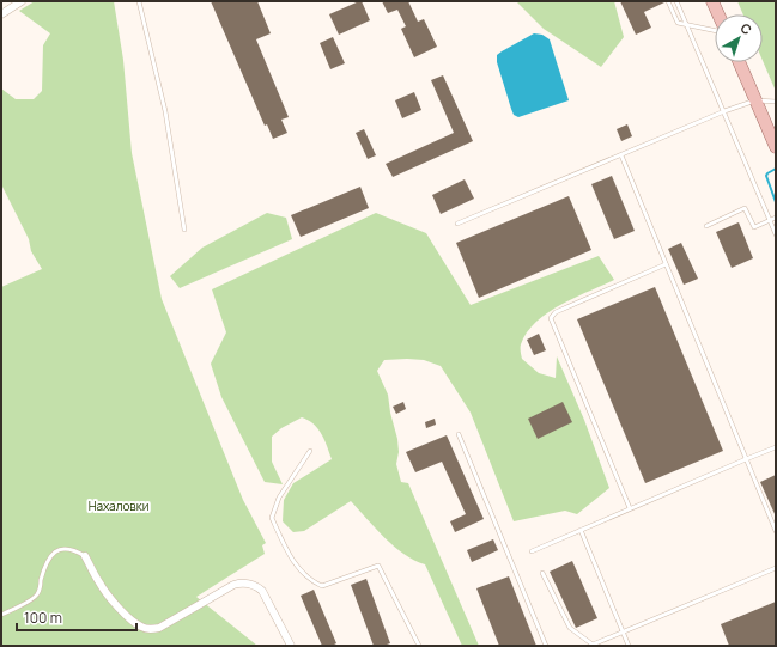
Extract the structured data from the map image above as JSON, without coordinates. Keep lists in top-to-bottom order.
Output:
{
  "parks": ["Нахаловки"],
  "scale_bar": "100 m",
  "north": "top right"
}
